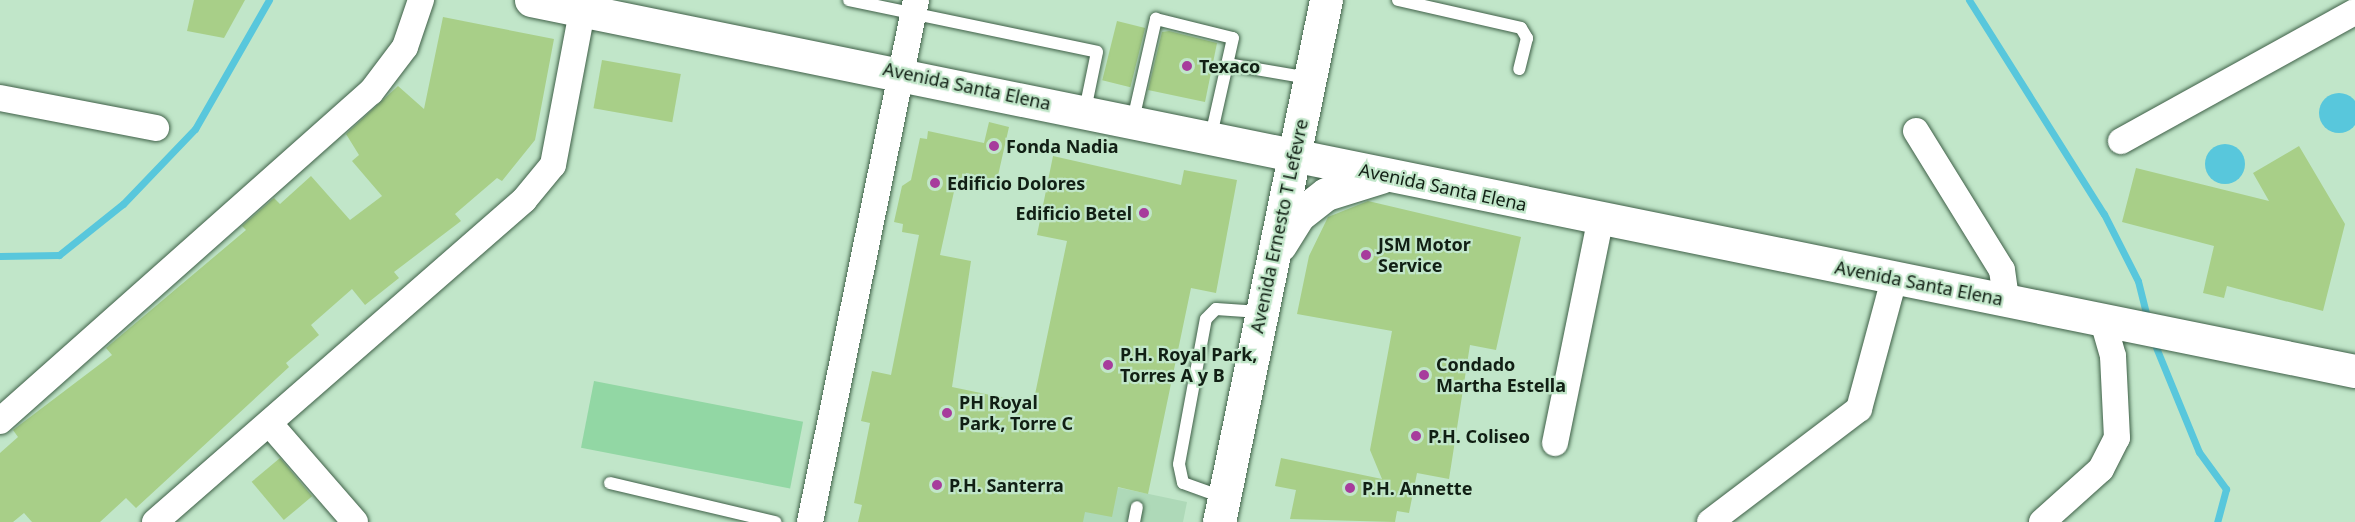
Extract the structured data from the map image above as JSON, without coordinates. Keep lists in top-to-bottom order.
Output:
{
  "streets": {
    "street": ["Avenida Santa Elena", "Avenida Ernesto T Lefevre"]
  },
  "crossings": [
    ["Avenida Santa Elena", "Avenida Ernesto T Lefevre"]
  ],
  "places": [
    "Texaco",
    "Fonda Nadia",
    "Edificio Dolores",
    "Edificio Betel",
    "JSM Motor Service",
    "P.H. Royal Park, Torres A y B",
    "Condado Martha Estella",
    "PH Royal Park, Torre C",
    "P.H. Coliseo",
    "P.H. Santerra",
    "P.H. Annette"
  ]
}
